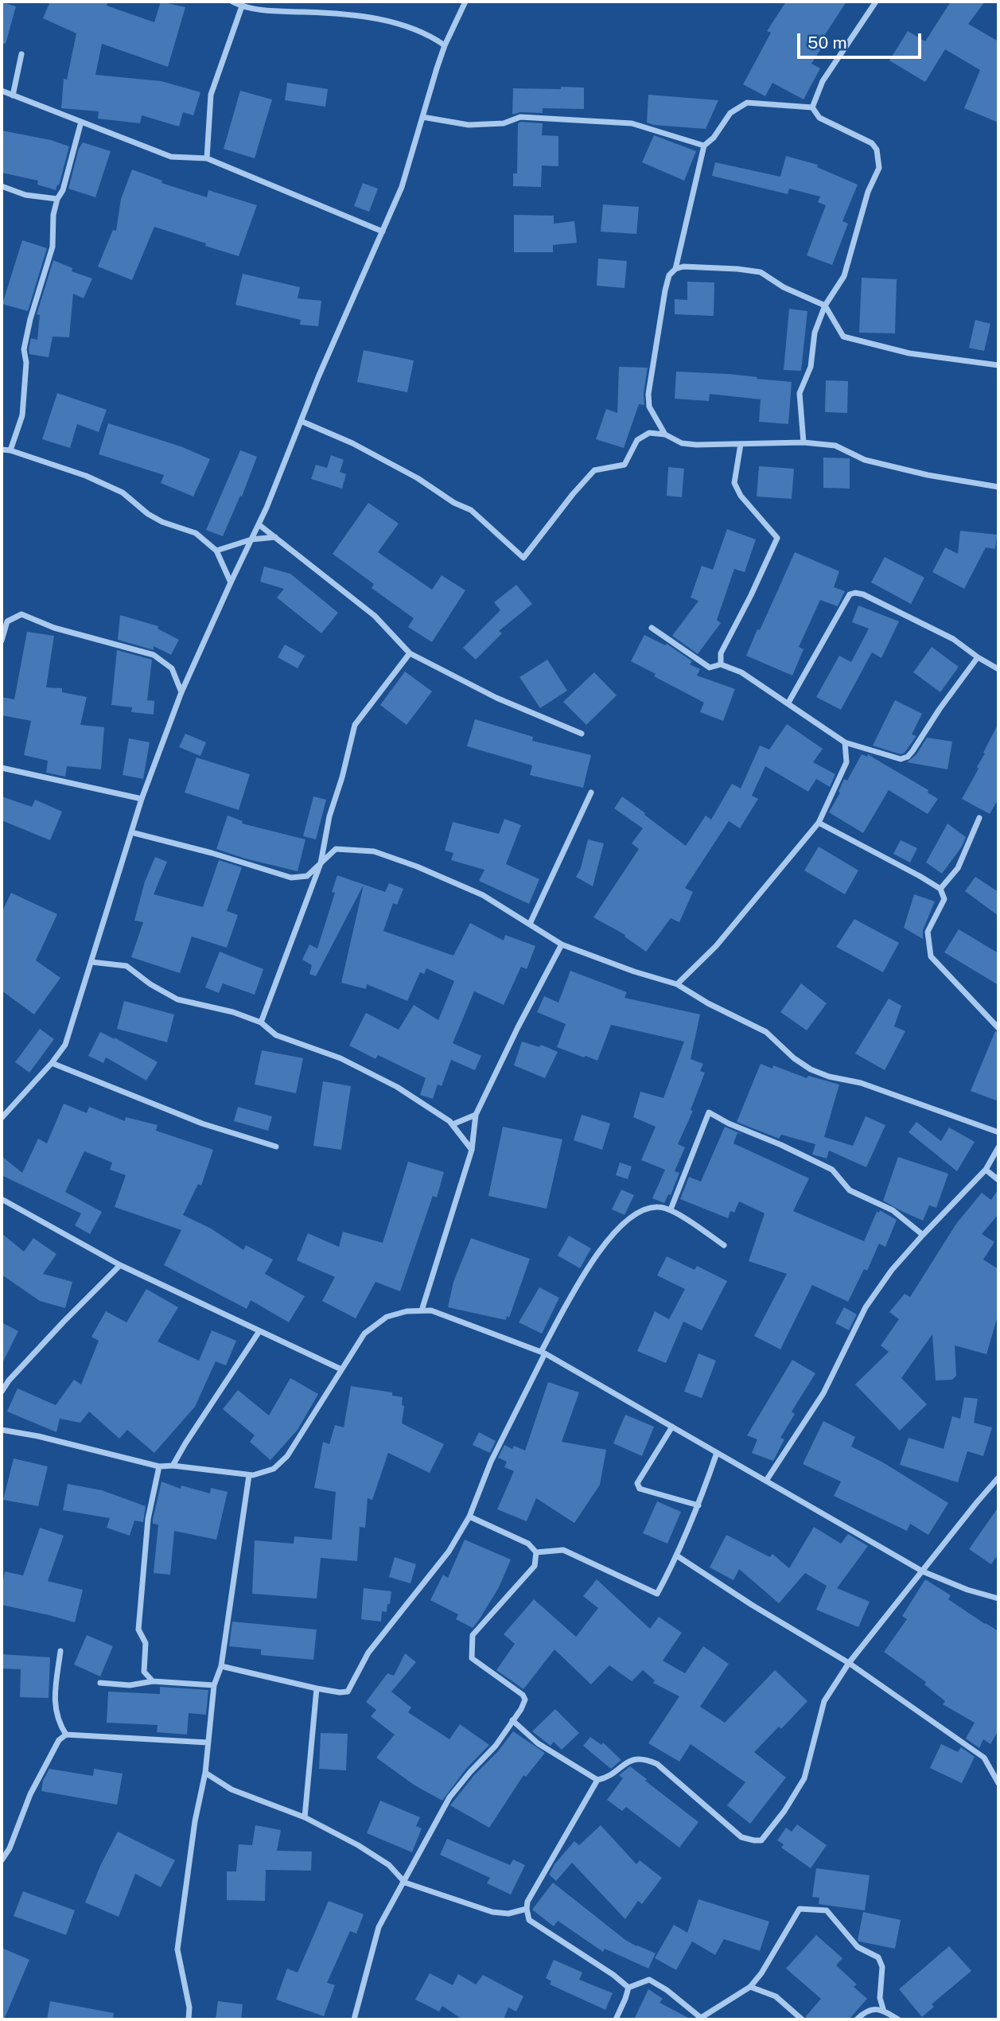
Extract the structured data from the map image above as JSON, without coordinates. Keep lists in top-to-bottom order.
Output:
{
  "scale_bar": "50 m"
}
